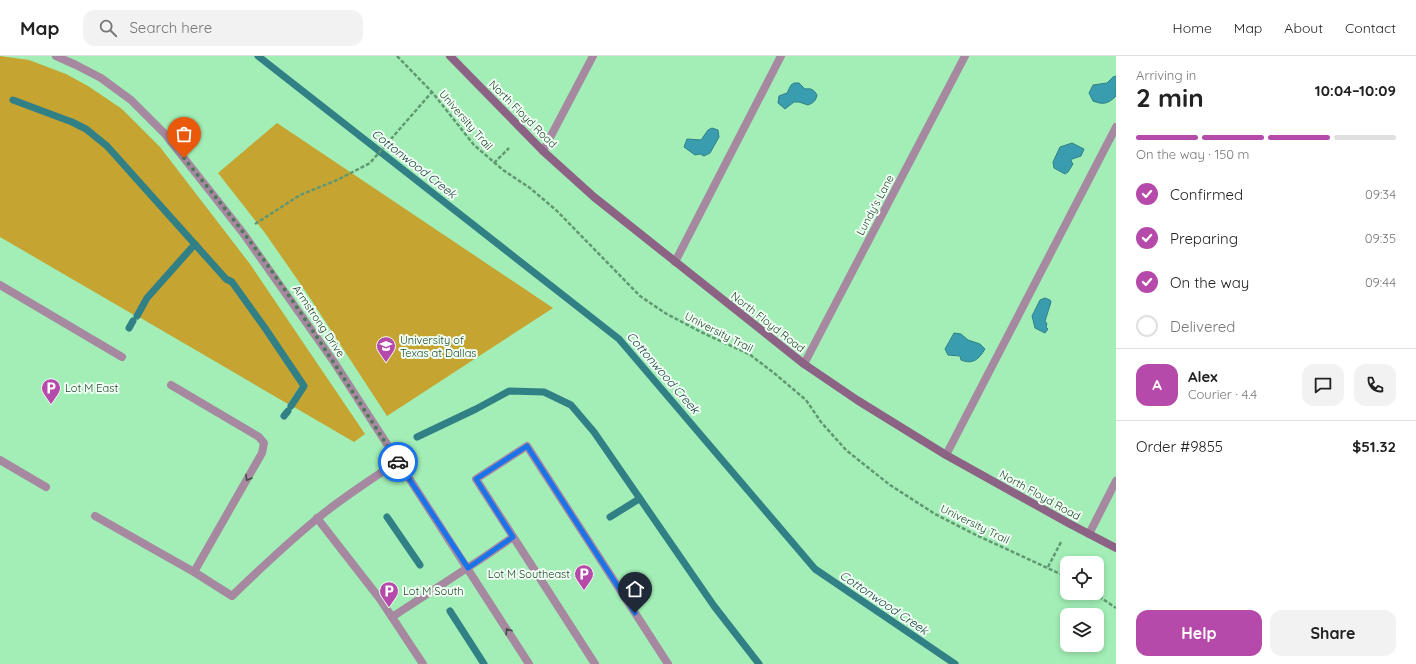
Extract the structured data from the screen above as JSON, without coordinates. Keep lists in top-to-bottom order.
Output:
{
  "streets": {
    "street": ["North Floyd Road", "Lundy's Lane", "Armstrong Drive"],
    "path": ["University Trail"]
  },
  "crossings": [
    ["North Floyd Road", "Lundy's Lane"]
  ],
  "water": ["Cottonwood Creek"],
  "places": {
    "school or university": ["University of Texas at Dallas"],
    "parking": ["Lot M East", "Lot M Southeast", "Lot M South"]
  },
  "page": {
    "header": "Map",
    "search": "Search here",
    "nav": [
      "Home",
      "Map",
      "About",
      "Contact"
    ],
    "heading": ["2 min", "Arriving in", "10:04–10:09"],
    "panel": [
      "Alex",
      "Courier · 4.4",
      "Order #9855",
      "$51.32"
    ],
    "bar": "On the way · 150 m",
    "list": [
      ["Confirmed", "09:34"],
      ["Preparing", "09:35"],
      ["On the way", "09:44"],
      "Delivered"
    ],
    "round": "A",
    "buttons": ["Help", "Share"]
  }
}
